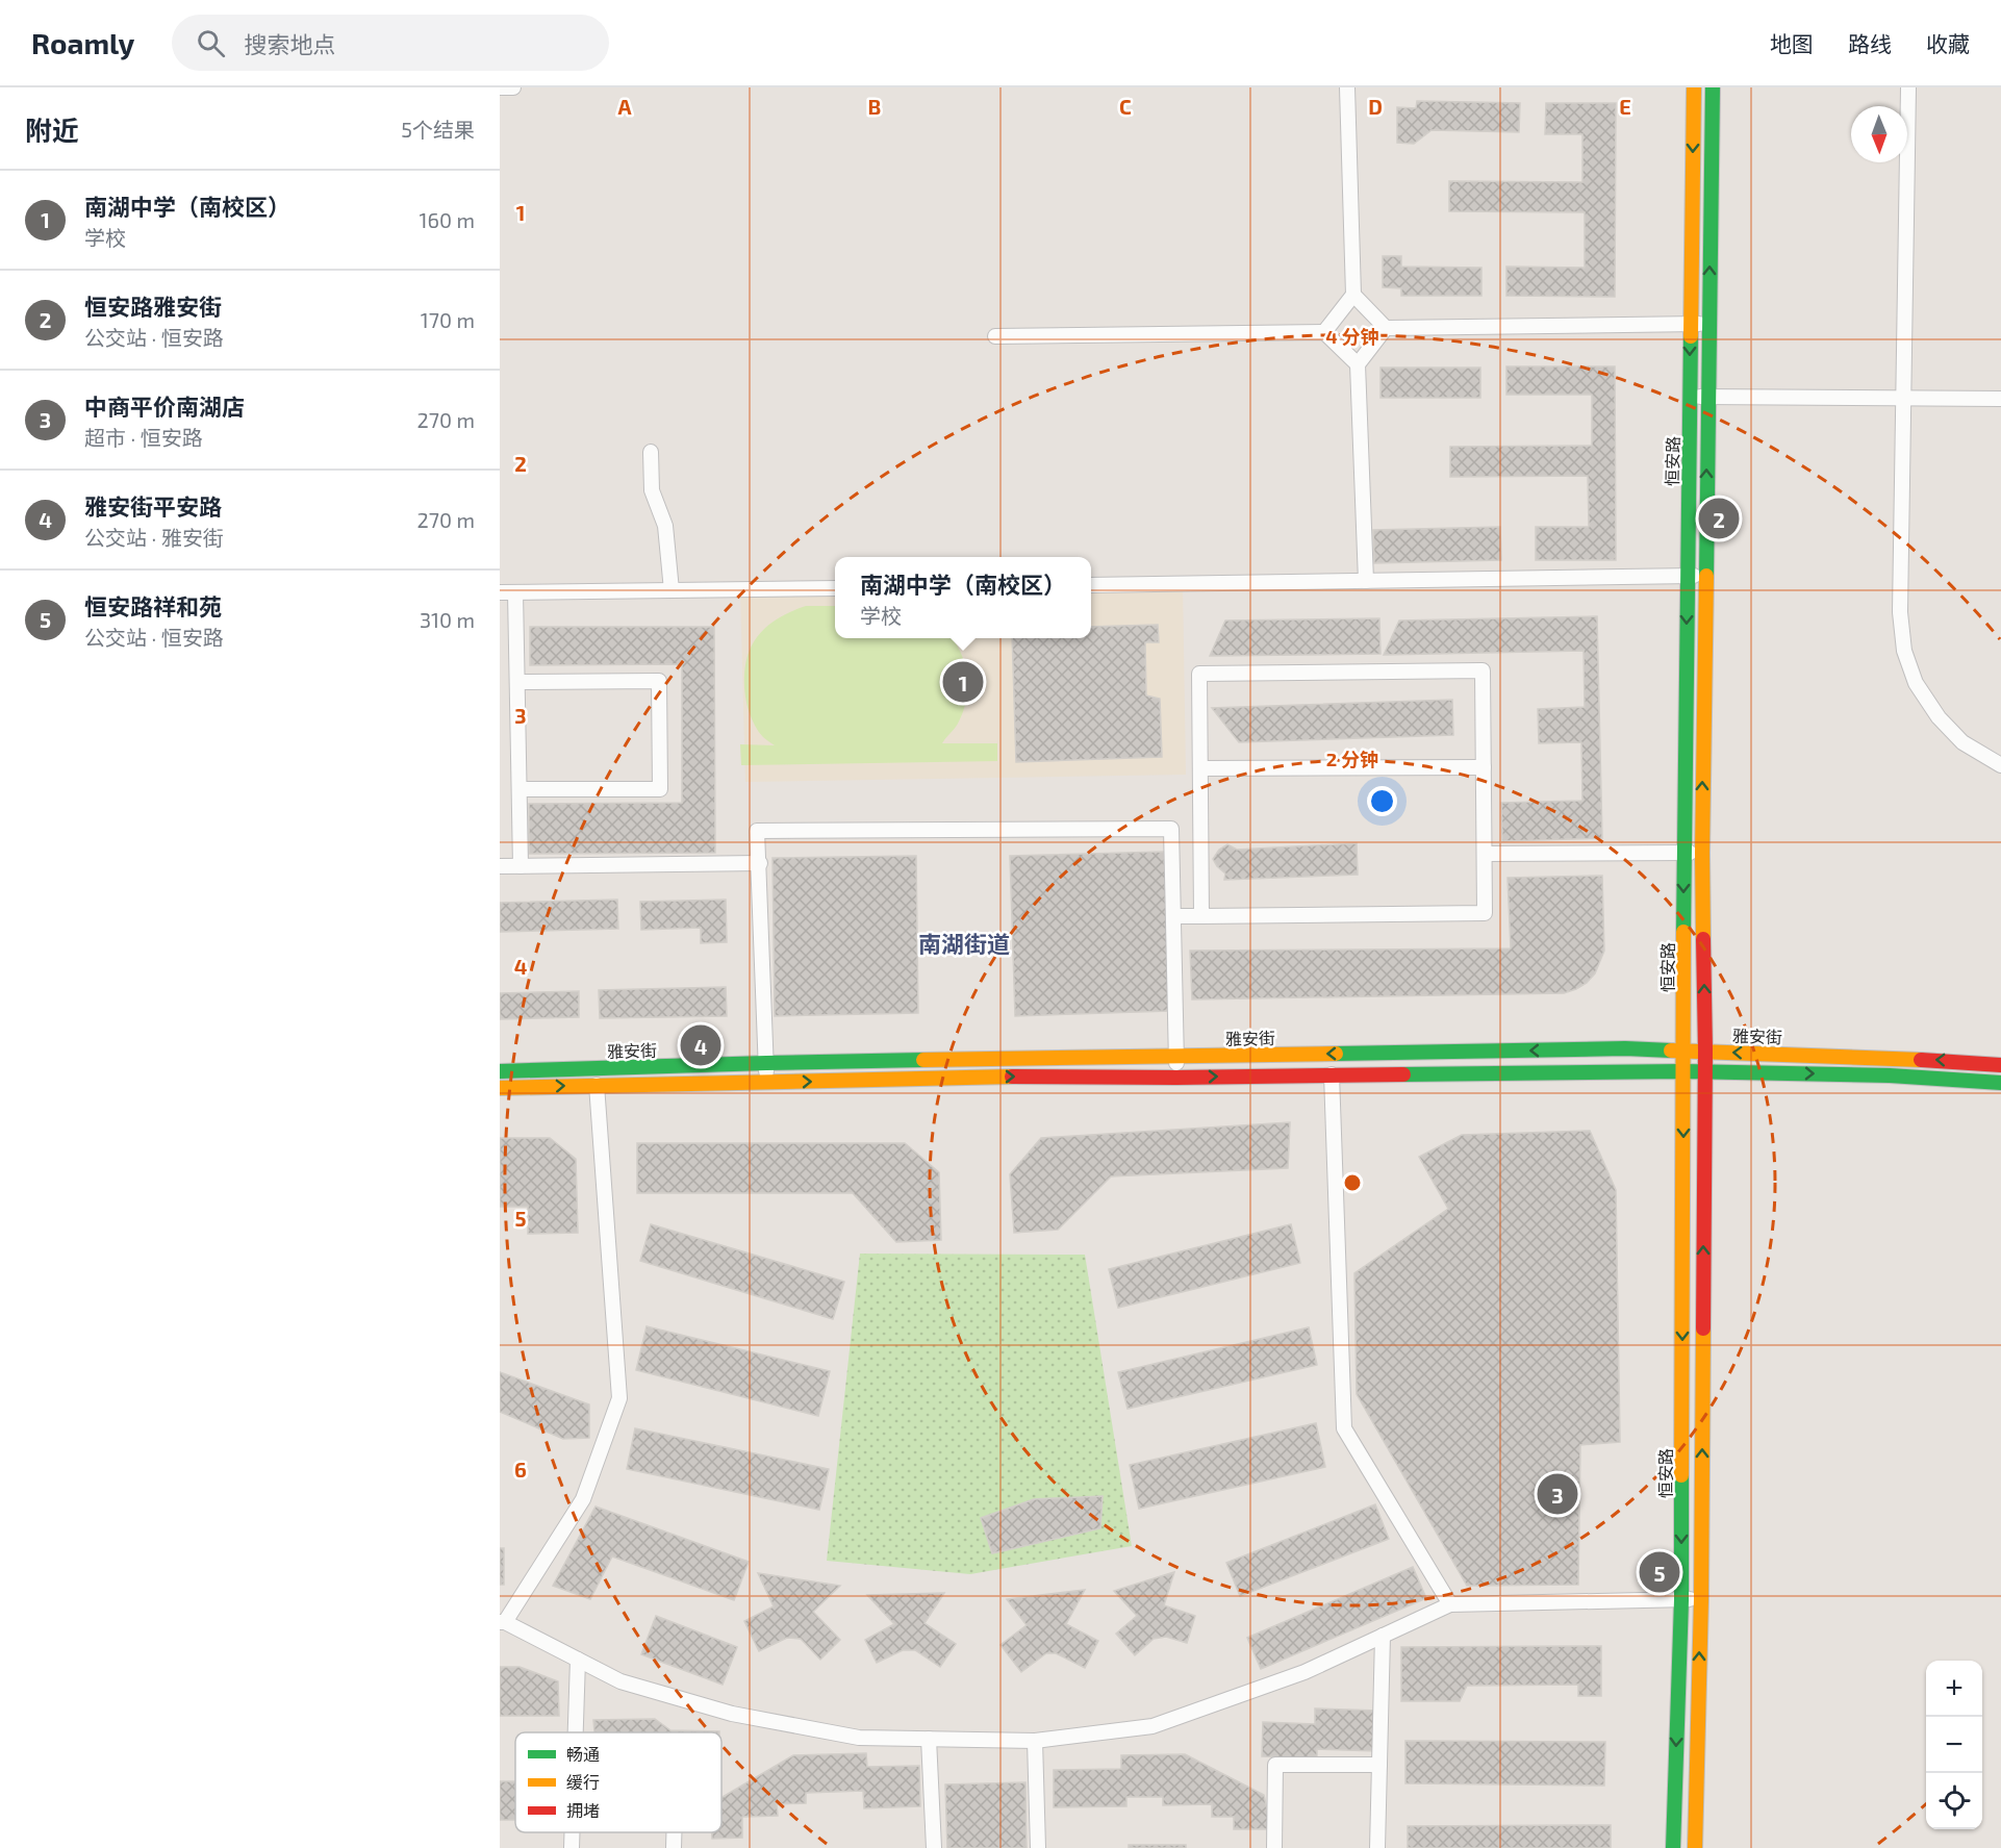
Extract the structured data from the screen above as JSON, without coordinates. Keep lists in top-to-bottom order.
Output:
{
  "streets": {
    "main road": ["恒安路", "雅安街"]
  },
  "crossings": [
    ["恒安路", "雅安街"]
  ],
  "districts": ["南湖街道"],
  "legend": ["畅通", "缓行", "拥堵"],
  "north": "bottom",
  "page": {
    "header": "Roamly",
    "search": "搜索地点",
    "nav": ["地图", "路线", "收藏"],
    "heading": ["附近", "5个结果"],
    "list": [
      {
        "mark": "1",
        "name": "南湖中学（南校区）",
        "note": "学校",
        "value": "160 m"
      },
      {
        "mark": "2",
        "name": "恒安路雅安街",
        "note": "公交站 · 恒安路",
        "value": "170 m"
      },
      {
        "mark": "3",
        "name": "中商平价南湖店",
        "note": "超市 · 恒安路",
        "value": "270 m"
      },
      {
        "mark": "4",
        "name": "雅安街平安路",
        "note": "公交站 · 雅安街",
        "value": "270 m"
      },
      {
        "mark": "5",
        "name": "恒安路祥和苑",
        "note": "公交站 · 恒安路",
        "value": "310 m"
      }
    ],
    "pins": [
      "2",
      "1",
      "4",
      "3",
      "5"
    ],
    "popup": ["南湖中学（南校区）", "学校"],
    "map_buttons": ["+", "−"]
  },
  "grid": {
    "columns": [
      "A",
      "B",
      "C",
      "D",
      "E"
    ],
    "rows": [
      "1",
      "2",
      "3",
      "4",
      "5",
      "6"
    ]
  },
  "rings": ["4 分钟", "2 分钟"]
}
